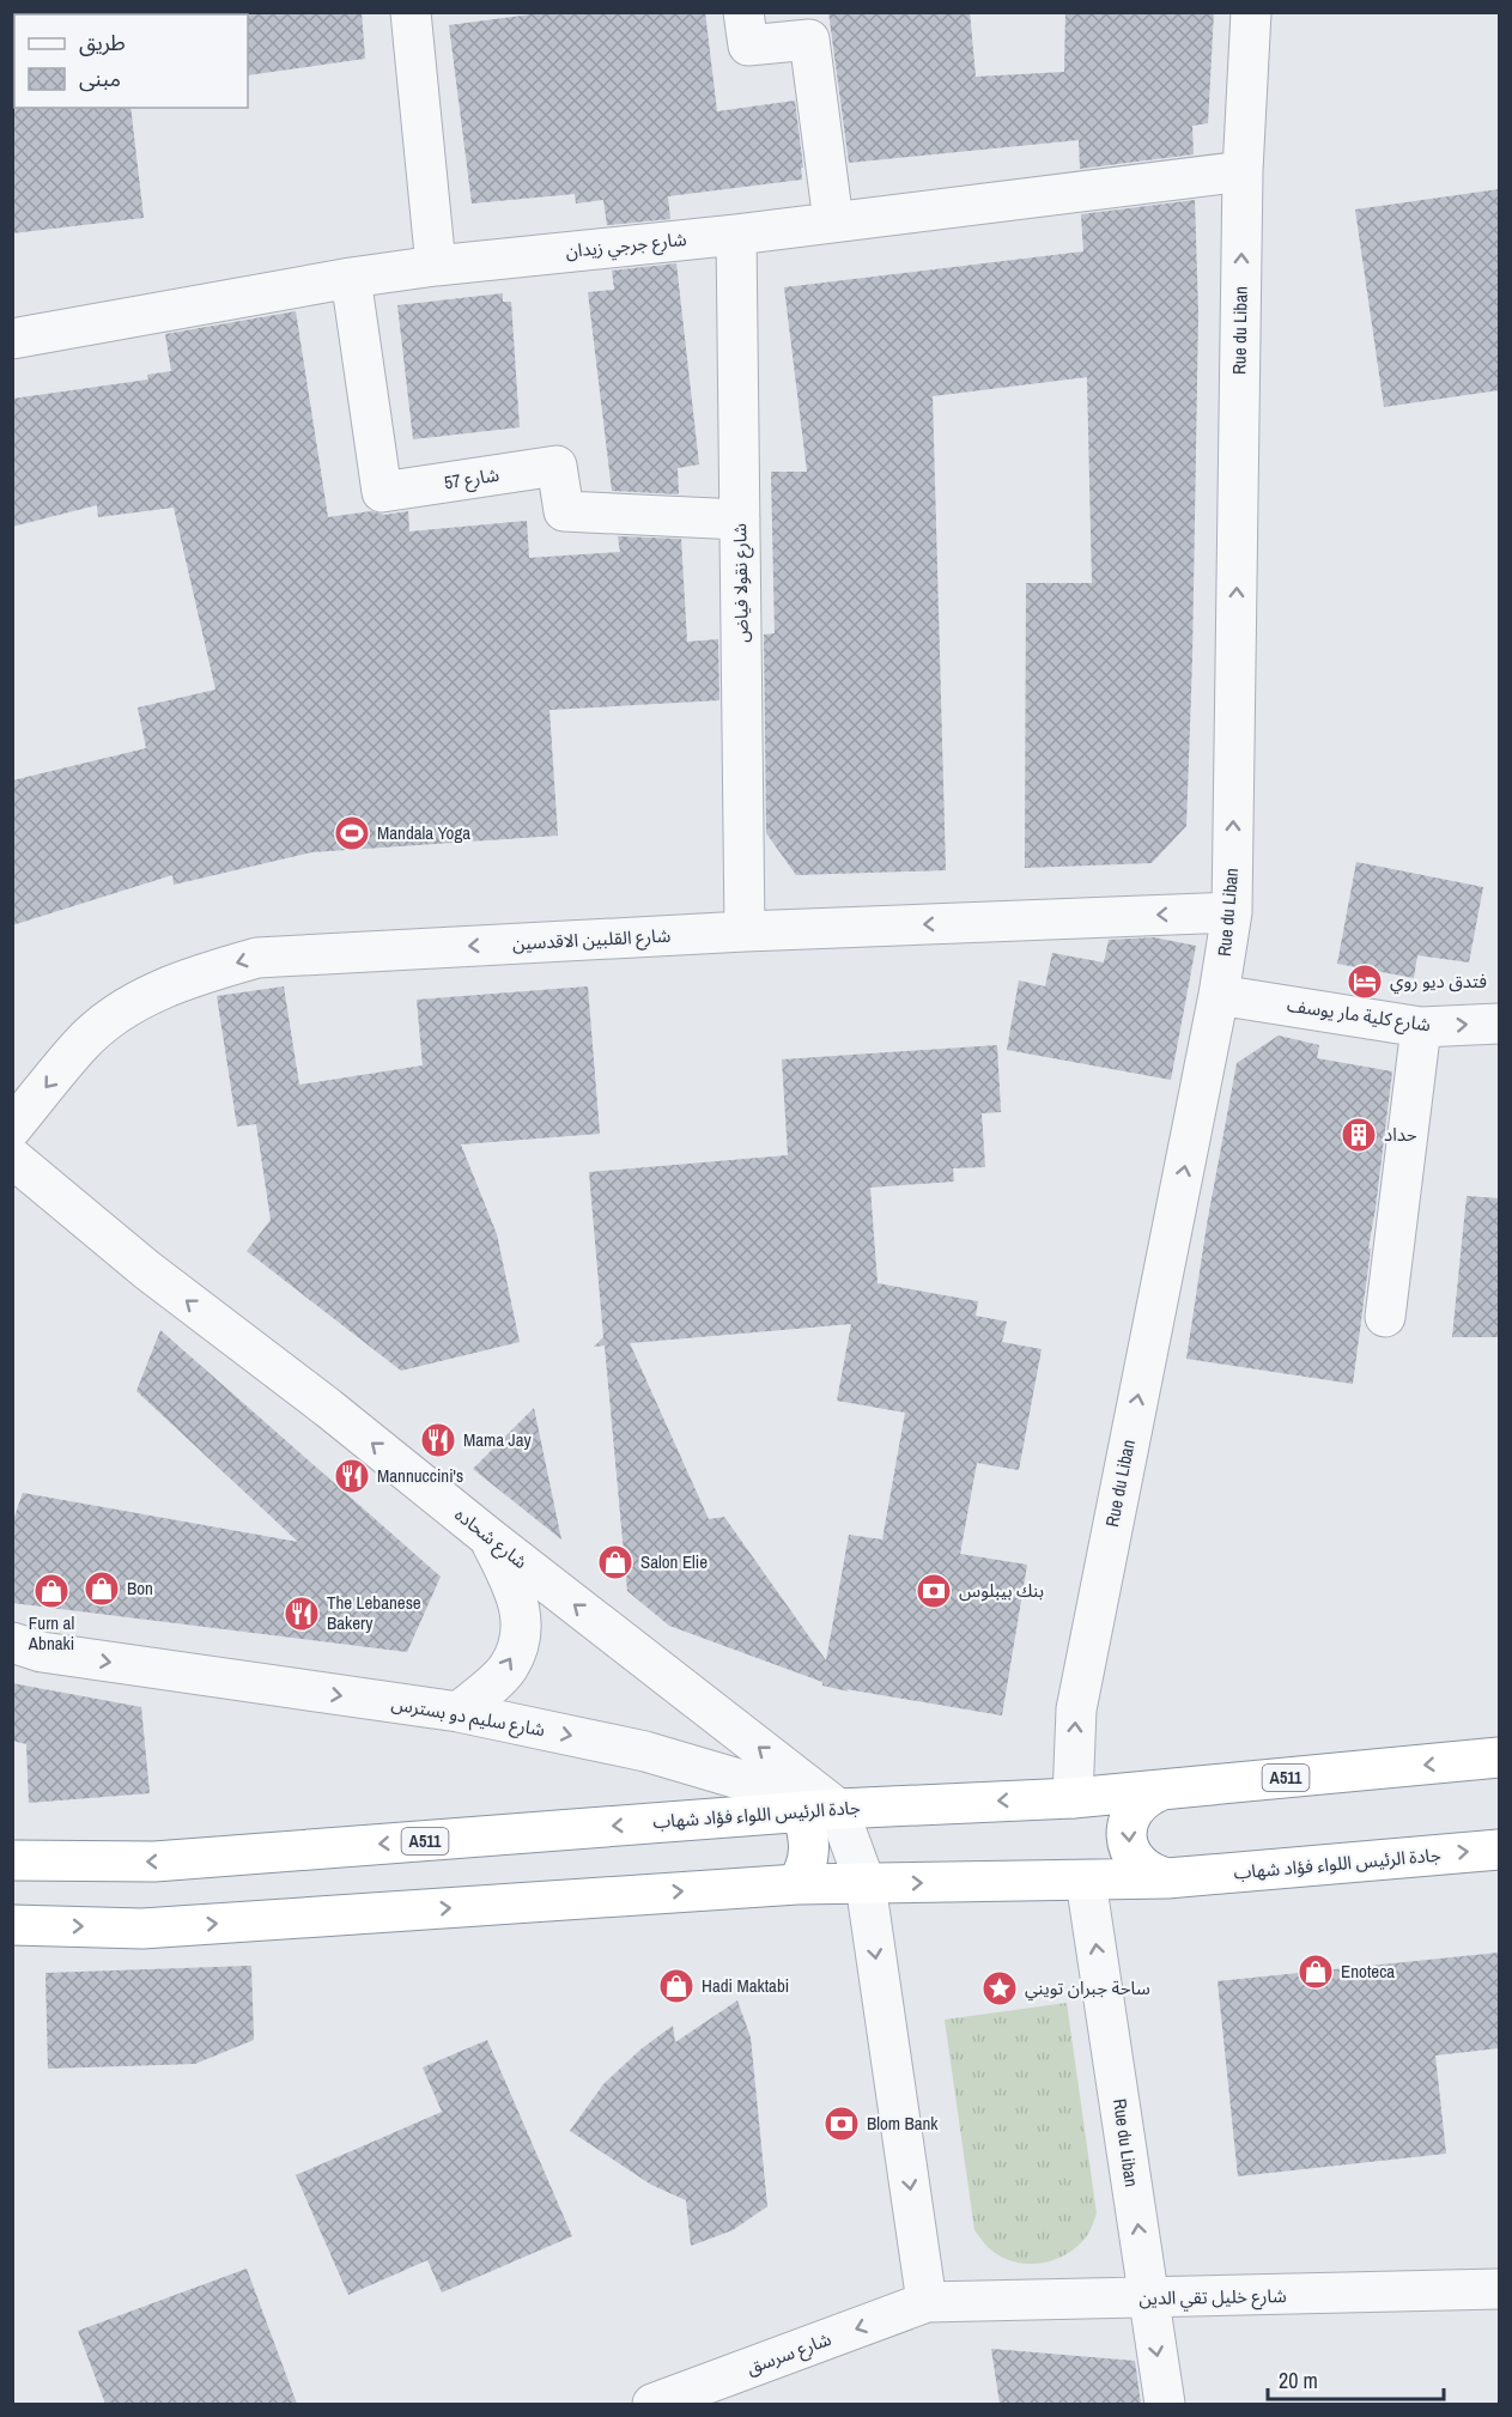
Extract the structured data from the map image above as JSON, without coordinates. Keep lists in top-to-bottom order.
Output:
{
  "streets": {
    "highway": ["A511", "جادة الرئيس اللواء فؤاد شهاب"],
    "street": [
      "شارع جرجي زيدان",
      "Rue du Liban",
      "شارع 57",
      "شارع نقولا فياض",
      "شارع القلبين الاقدسين",
      "شارع كلية مار يوسف",
      "شارع شحاده",
      "شارع سليم دو بسترس",
      "شارع خليل تقي الدين",
      "شارع سرسق"
    ]
  },
  "crossings": [
    ["شارع جرجي زيدان", "Rue du Liban"],
    ["شارع جرجي زيدان", "شارع 57"],
    ["شارع جرجي زيدان", "شارع نقولا فياض"],
    ["Rue du Liban", "شارع القلبين الاقدسين"],
    ["Rue du Liban", "شارع كلية مار يوسف"],
    ["Rue du Liban", "جادة الرئيس اللواء فؤاد شهاب"],
    ["Rue du Liban", "شارع خليل تقي الدين"],
    ["شارع 57", "شارع نقولا فياض"],
    ["شارع نقولا فياض", "شارع القلبين الاقدسين"],
    ["شارع شحاده", "شارع سليم دو بسترس"],
    ["شارع شحاده", "جادة الرئيس اللواء فؤاد شهاب"],
    ["شارع سليم دو بسترس", "جادة الرئيس اللواء فؤاد شهاب"],
    ["شارع خليل تقي الدين", "شارع سرسق"]
  ],
  "one_way": [
    "شارع القلبين الاقدسين",
    "شارع شحاده",
    "شارع سليم دو بسترس",
    "شارع سرسق"
  ],
  "places": {
    "sports": ["Mandala Yoga"],
    "hotel": ["فتدق ديو روي"],
    "building": ["حداد"],
    "restaurant": ["Mama Jay", "Mannuccini's", "The Lebanese Bakery"],
    "shop": [
      "Salon Elie",
      "Bon",
      "Furn al Abnaki",
      "Enoteca",
      "Hadi Maktabi"
    ],
    "bank": ["بنك بيبلوس", "Blom Bank"],
    "place": ["ساحة جبران تويني"]
  },
  "legend": ["طريق", "مبنى"],
  "scale_bar": "20 m"
}
